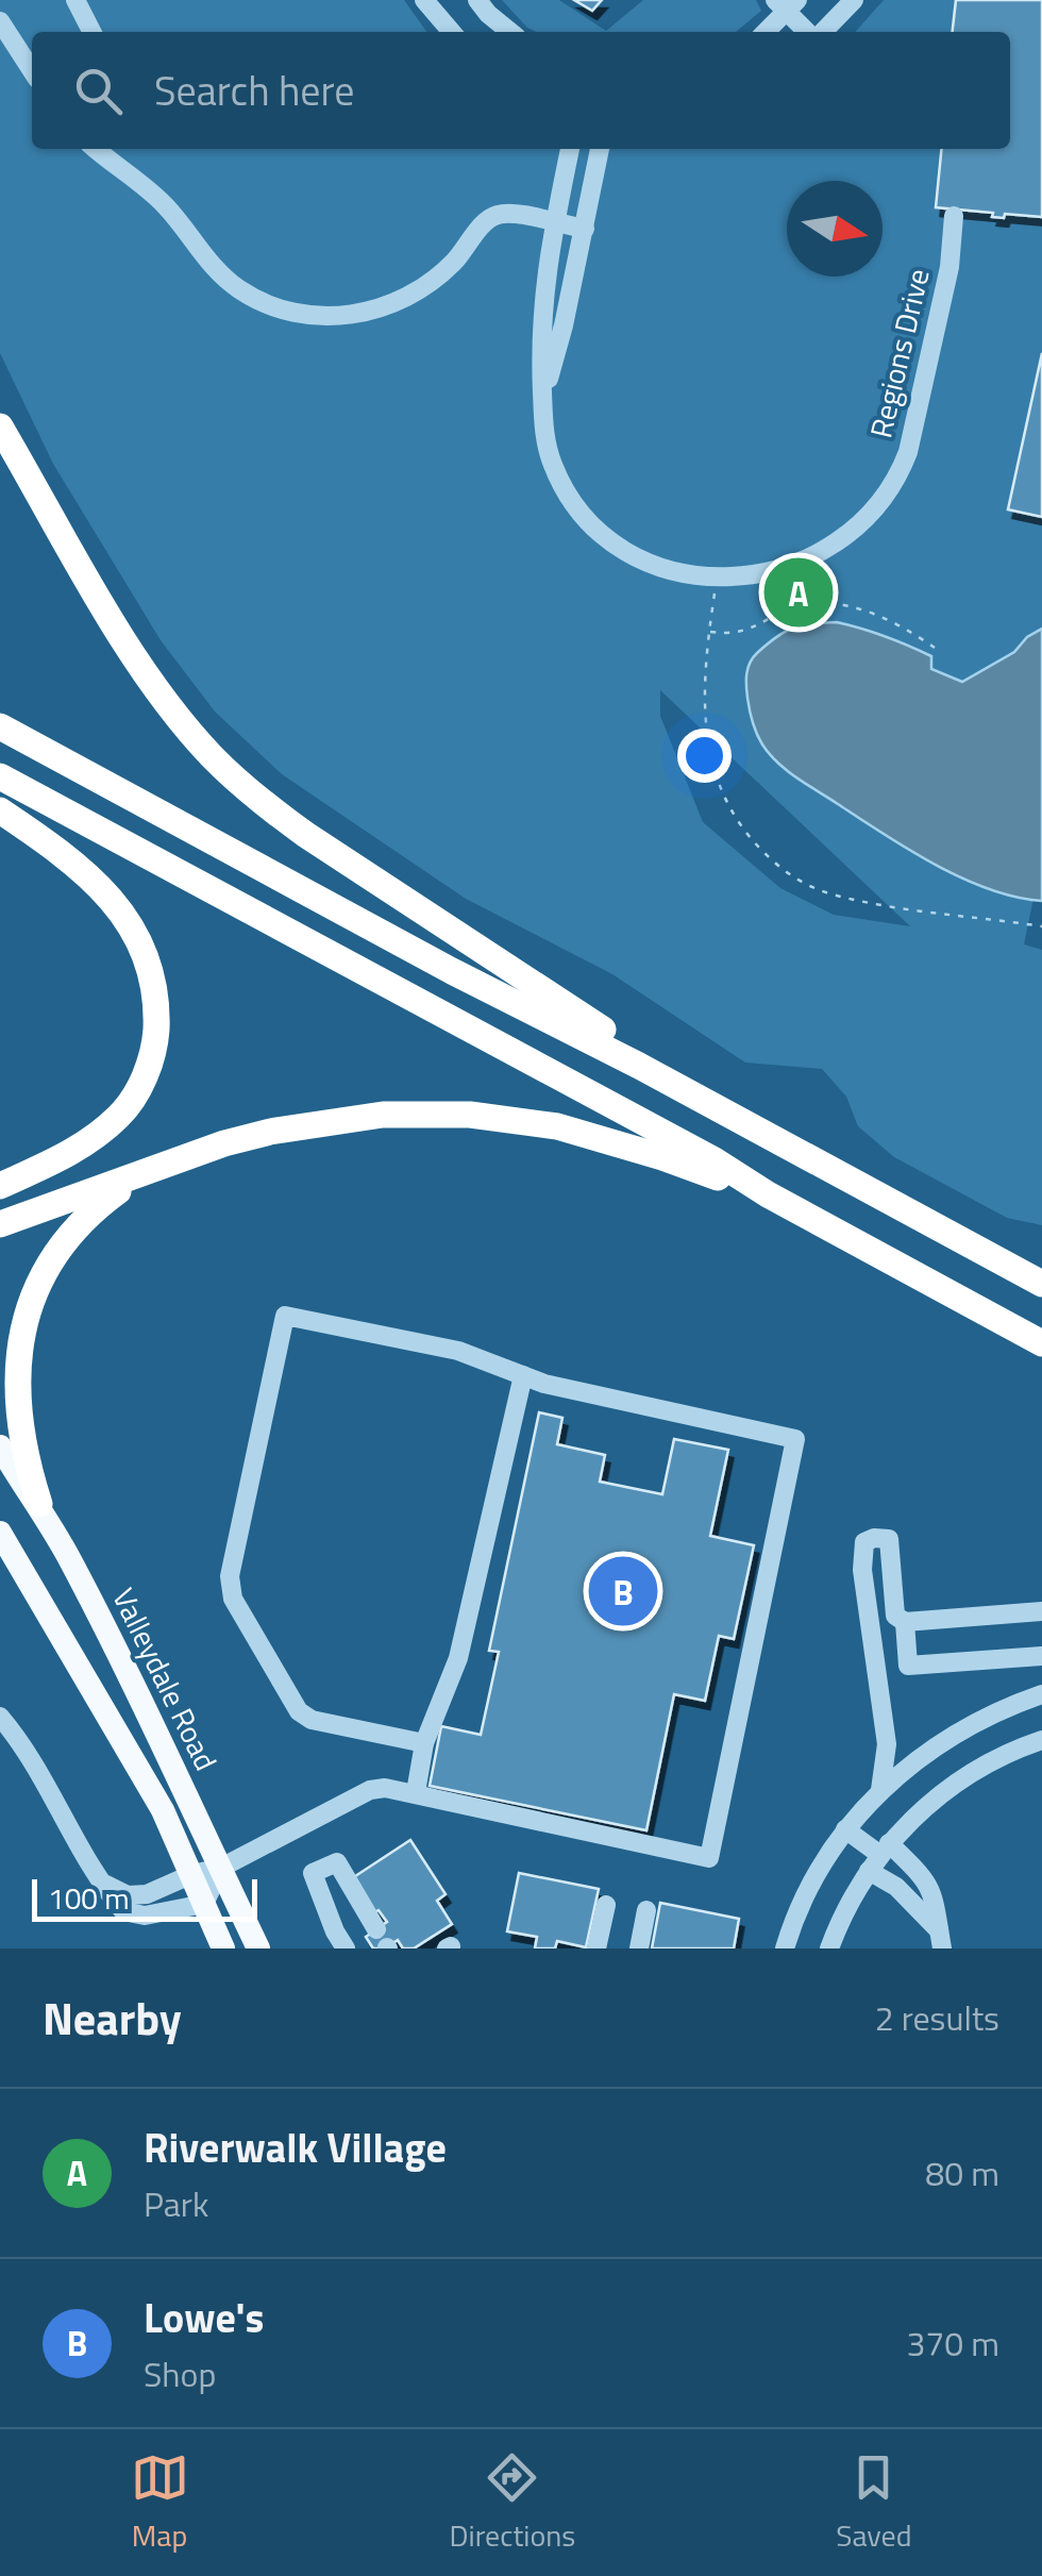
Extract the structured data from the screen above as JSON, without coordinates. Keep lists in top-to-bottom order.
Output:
{
  "streets": {
    "main road": ["Valleydale Road"],
    "street": ["Regions Drive"]
  },
  "scale_bar": "100 m",
  "north": "right",
  "page": {
    "search": "Search here",
    "pins": ["A", "B"],
    "scale": "100 m",
    "heading": ["Nearby", "2 results"],
    "list": [
      {
        "mark": "A",
        "name": "Riverwalk Village",
        "note": "Park",
        "value": "80 m"
      },
      {
        "mark": "B",
        "name": "Lowe's",
        "note": "Shop",
        "value": "370 m"
      }
    ],
    "nav": ["Map", "Directions", "Saved"]
  }
}
